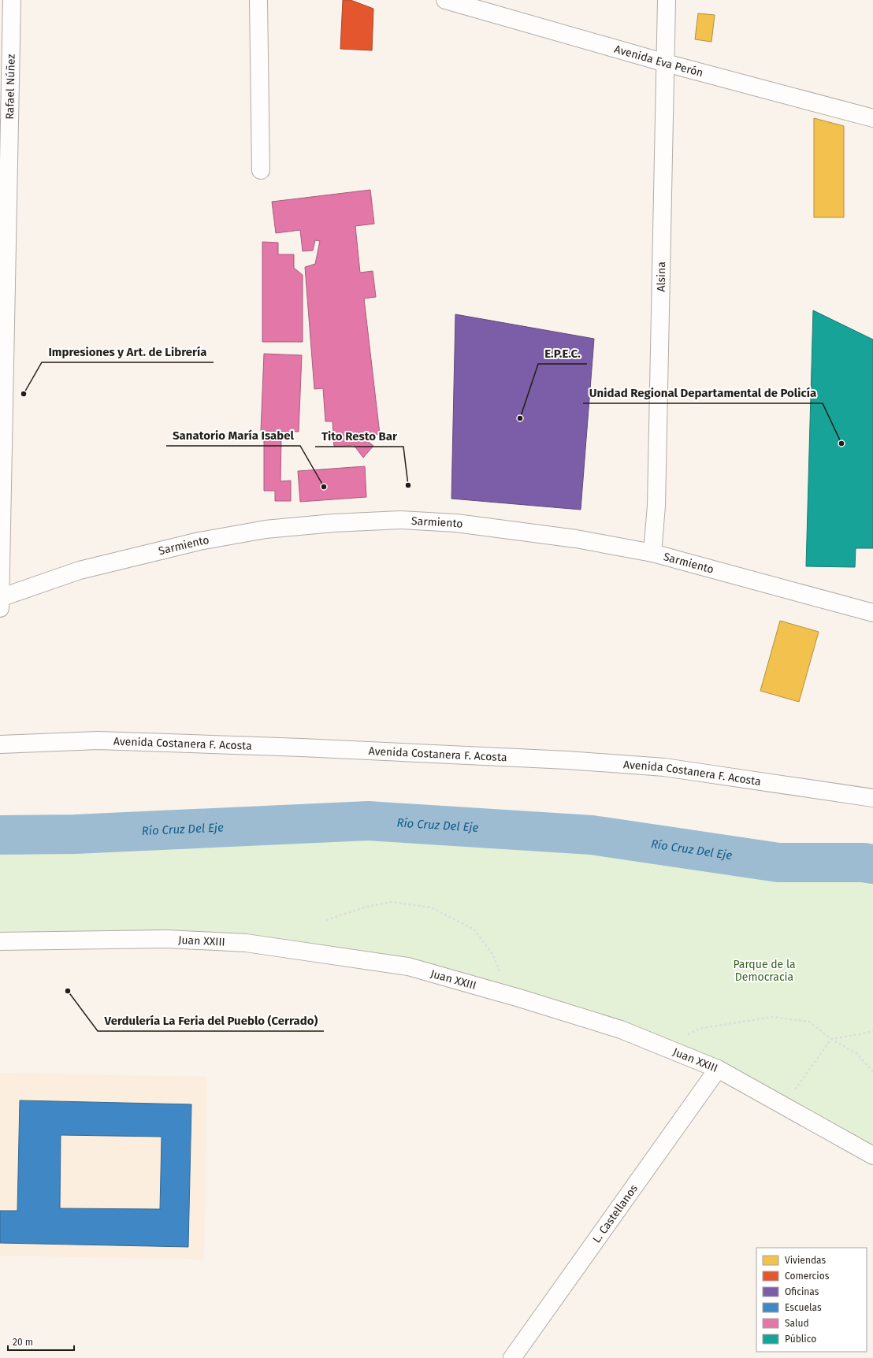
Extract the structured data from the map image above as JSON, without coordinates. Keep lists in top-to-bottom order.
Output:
{
  "streets": {
    "street": [
      "Avenida Eva Perón",
      "Rafael Núñez",
      "Alsina",
      "Sarmiento",
      "Avenida Costanera F. Acosta",
      "Juan XXIII",
      "L. Castellanos"
    ]
  },
  "crossings": [
    ["Avenida Eva Perón", "Alsina"],
    ["Rafael Núñez", "Sarmiento"],
    ["Alsina", "Sarmiento"],
    ["Juan XXIII", "L. Castellanos"]
  ],
  "water": ["Río Cruz Del Eje"],
  "parks": ["Parque de la Democracia"],
  "places": [
    "Impresiones y Art. de Librería",
    "E.P.E.C.",
    "Unidad Regional Departamental de Policía",
    "Tito Resto Bar",
    "Sanatorio María Isabel",
    "Verdulería La Feria del Pueblo (Cerrado)"
  ],
  "legend": [
    "Viviendas",
    "Comercios",
    "Oficinas",
    "Escuelas",
    "Salud",
    "Público"
  ],
  "scale_bar": "20 m"
}
